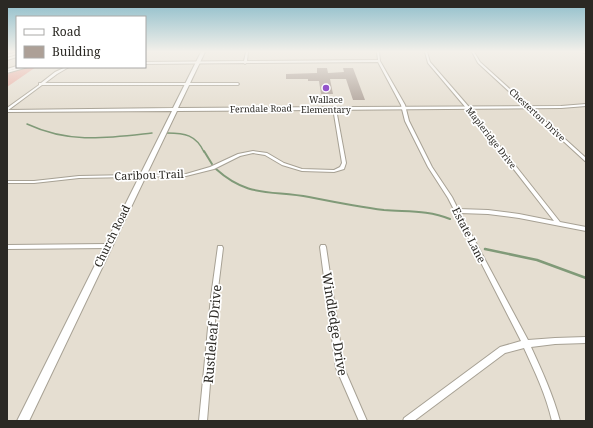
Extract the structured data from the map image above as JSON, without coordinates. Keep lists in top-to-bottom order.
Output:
{
  "streets": {
    "street": [
      "Ferndale Road",
      "Chesterton Drive",
      "Mapleridge Drive",
      "Caribou Trail",
      "Estate Lane",
      "Church Road",
      "Windledge Drive",
      "Rustleleaf Drive"
    ]
  },
  "crossings": [
    ["Ferndale Road", "Chesterton Drive"],
    ["Ferndale Road", "Mapleridge Drive"],
    ["Ferndale Road", "Caribou Trail"],
    ["Ferndale Road", "Estate Lane"],
    ["Ferndale Road", "Church Road"],
    ["Caribou Trail", "Church Road"]
  ],
  "places": ["Wallace Elementary"],
  "legend": ["Road", "Building"]
}
